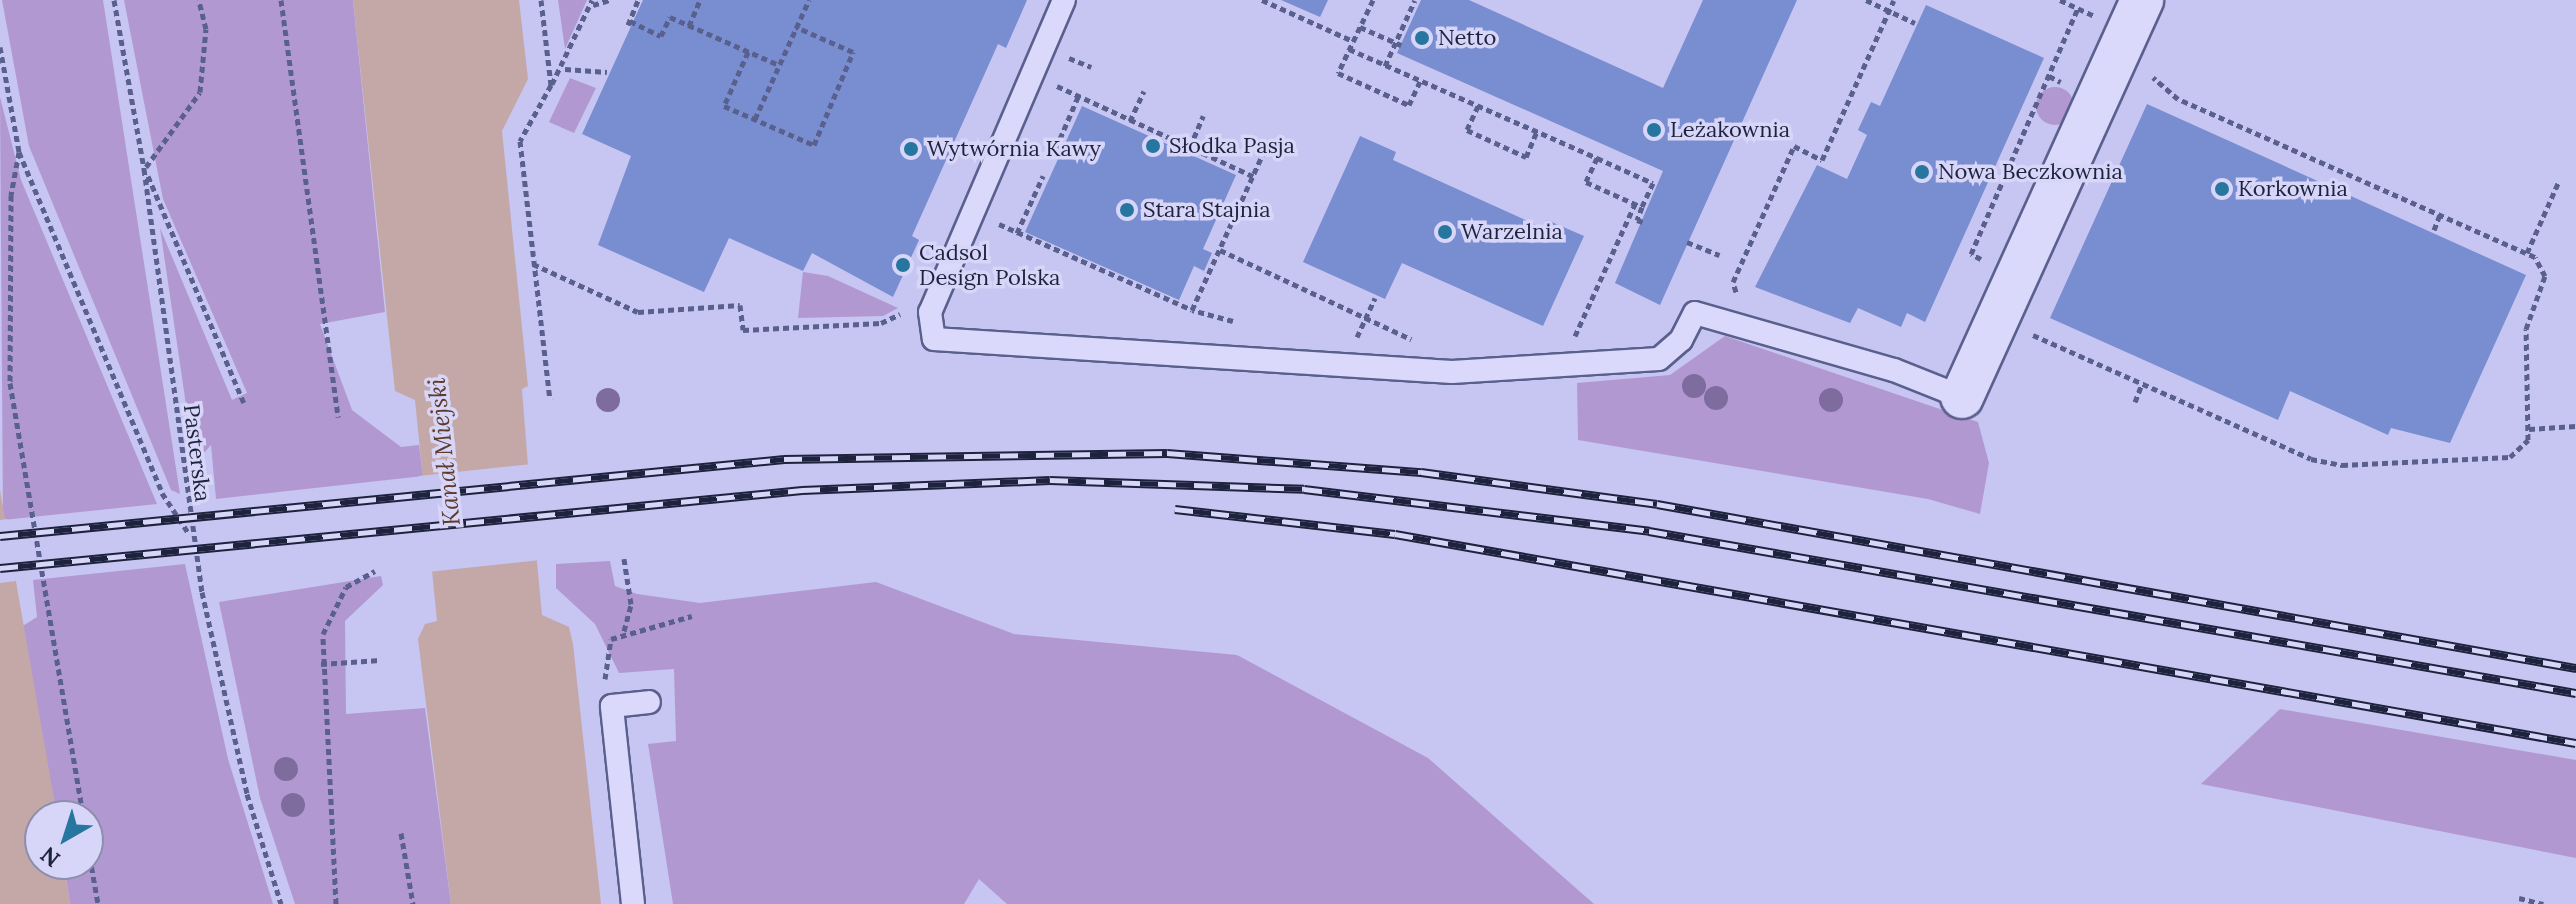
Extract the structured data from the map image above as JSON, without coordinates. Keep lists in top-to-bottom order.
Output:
{
  "streets": {
    "path": ["Pasterska"]
  },
  "water": ["Kanał Miejski"],
  "places": [
    "Netto",
    "Leżakownia",
    "Słodka Pasja",
    "Wytwórnia Kawy",
    "Nowa Beczkownia",
    "Korkownia",
    "Stara Stajnia",
    "Warzelnia",
    "Cadsol Design Polska"
  ],
  "north": "bottom left"
}
